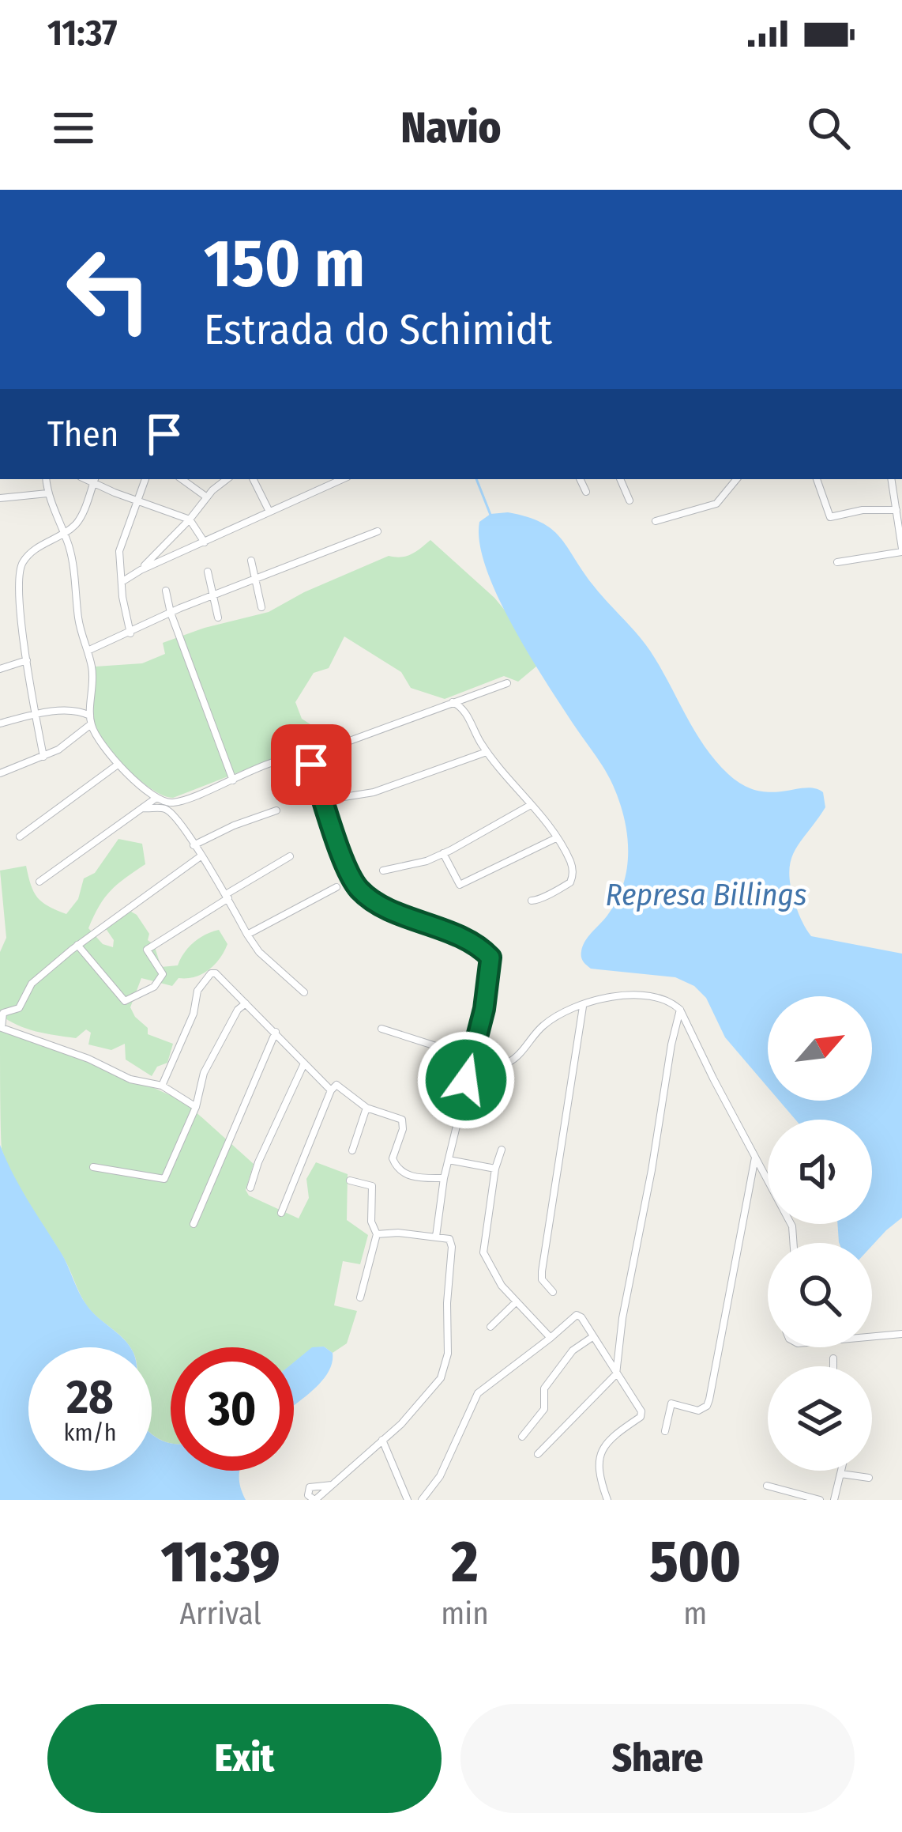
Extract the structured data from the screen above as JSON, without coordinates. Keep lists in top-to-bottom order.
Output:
{
  "water": ["Represa Billings"],
  "north": "top right",
  "page": {
    "status": "11:37",
    "header": "Navio",
    "turn": ["150 m", "Estrada do Schimidt"],
    "then": "Then",
    "speed": "28 km/h",
    "limit": "30",
    "eta": [
      "11:39",
      "Arrival",
      "2",
      "min",
      "500",
      "m"
    ],
    "buttons": ["Exit", "Share"]
  }
}
